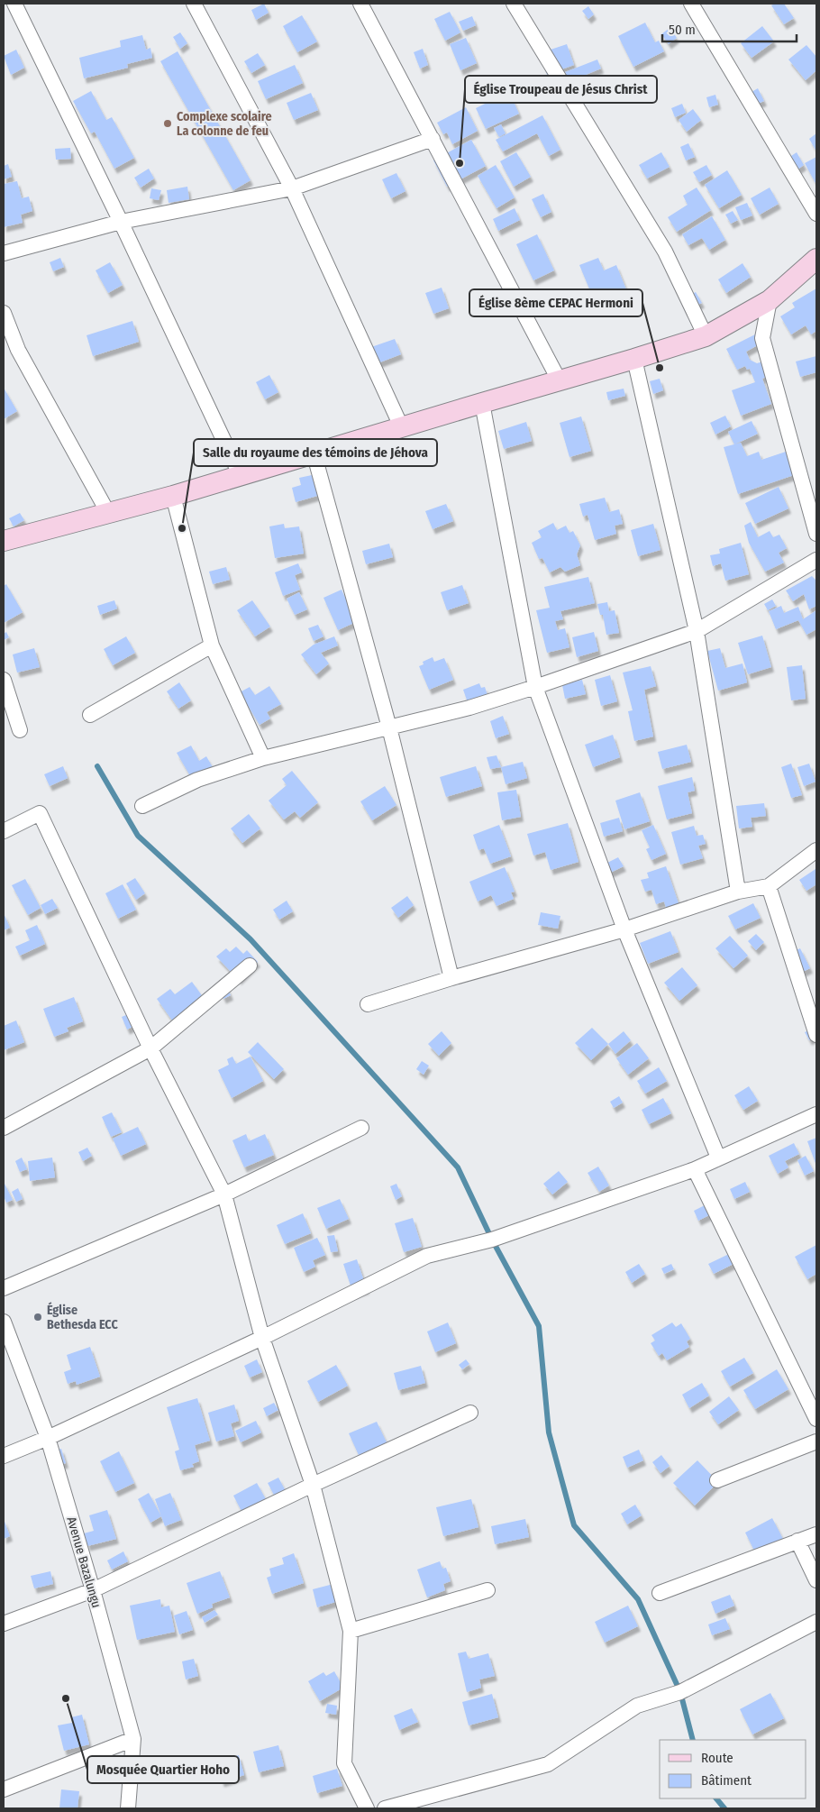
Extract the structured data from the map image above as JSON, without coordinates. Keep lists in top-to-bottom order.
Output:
{
  "streets": {
    "street": ["Avenue Bazalungu"]
  },
  "places": [
    "Complexe scolaire La colonne de feu",
    "Église Troupeau de Jésus Christ",
    "Église 8ème CEPAC Hermoni",
    "Salle du royaume des témoins de Jéhova",
    "Église Bethesda ECC",
    "Mosquée Quartier Hoho"
  ],
  "legend": ["Route", "Bâtiment"],
  "scale_bar": "50 m"
}
